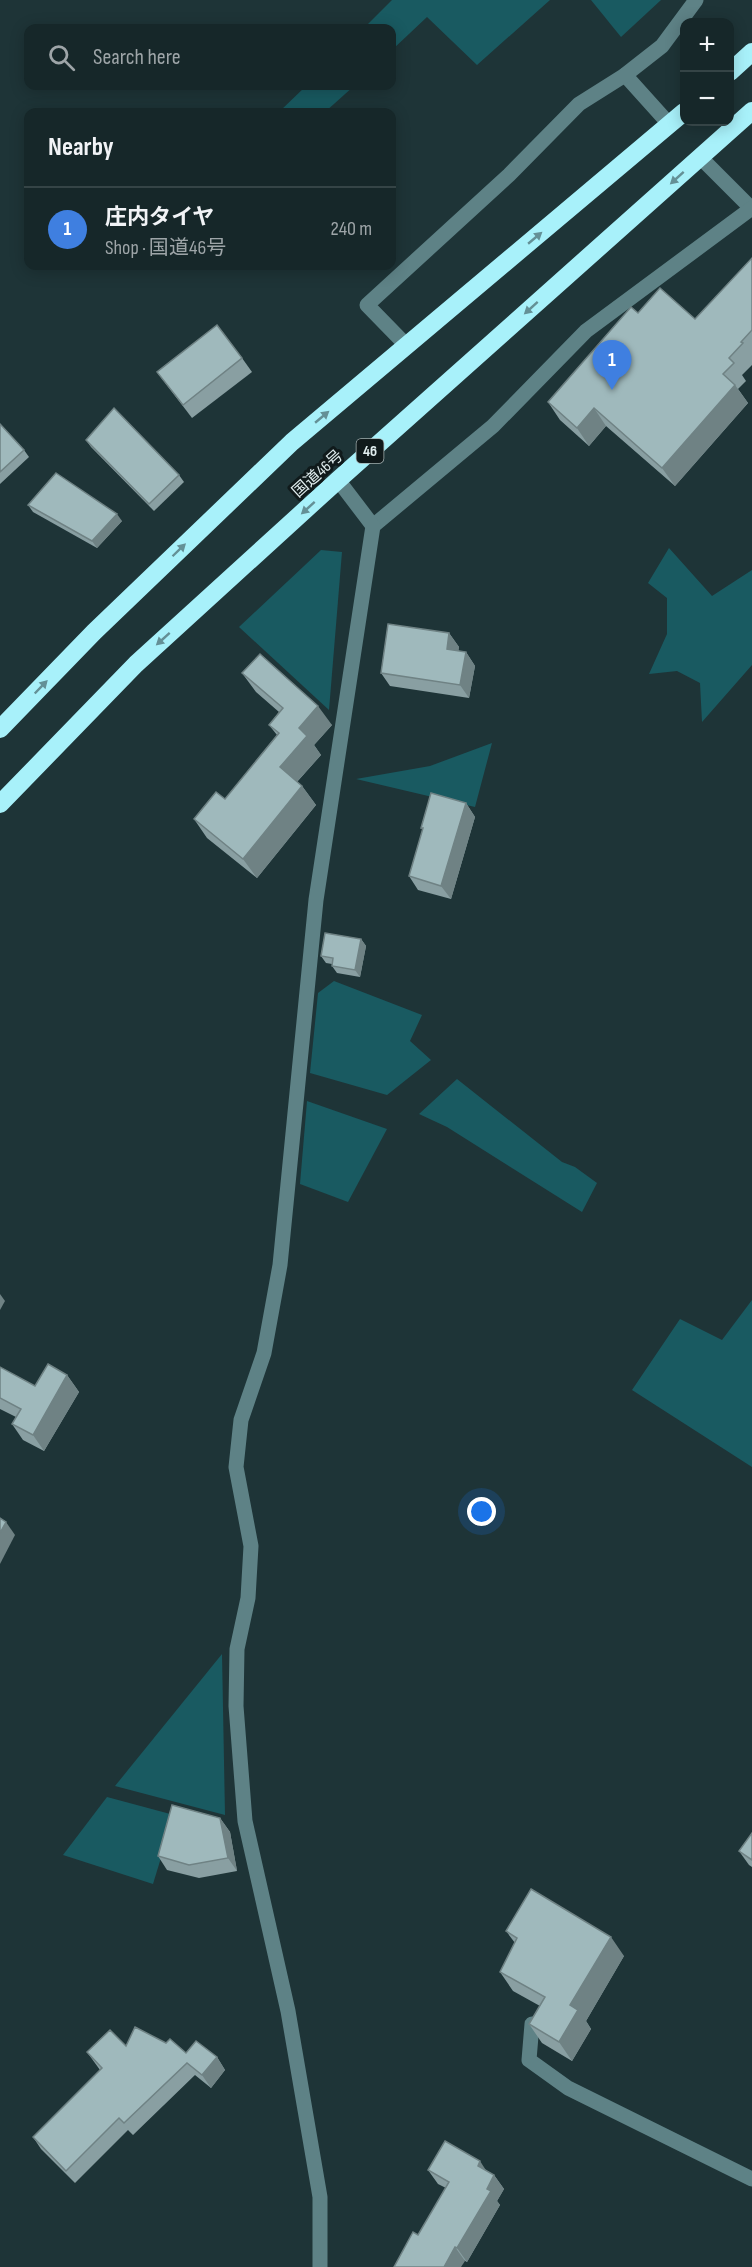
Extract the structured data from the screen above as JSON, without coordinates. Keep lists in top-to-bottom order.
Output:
{
  "streets": {
    "highway": ["46", "国道46号"]
  },
  "page": {
    "map_buttons": ["+", "−"],
    "search": "Search here",
    "heading": "Nearby",
    "list": [
      {
        "mark": "1",
        "name": "庄内タイヤ",
        "note": "Shop · 国道46号",
        "value": "240 m"
      }
    ],
    "pins": "1"
  }
}
